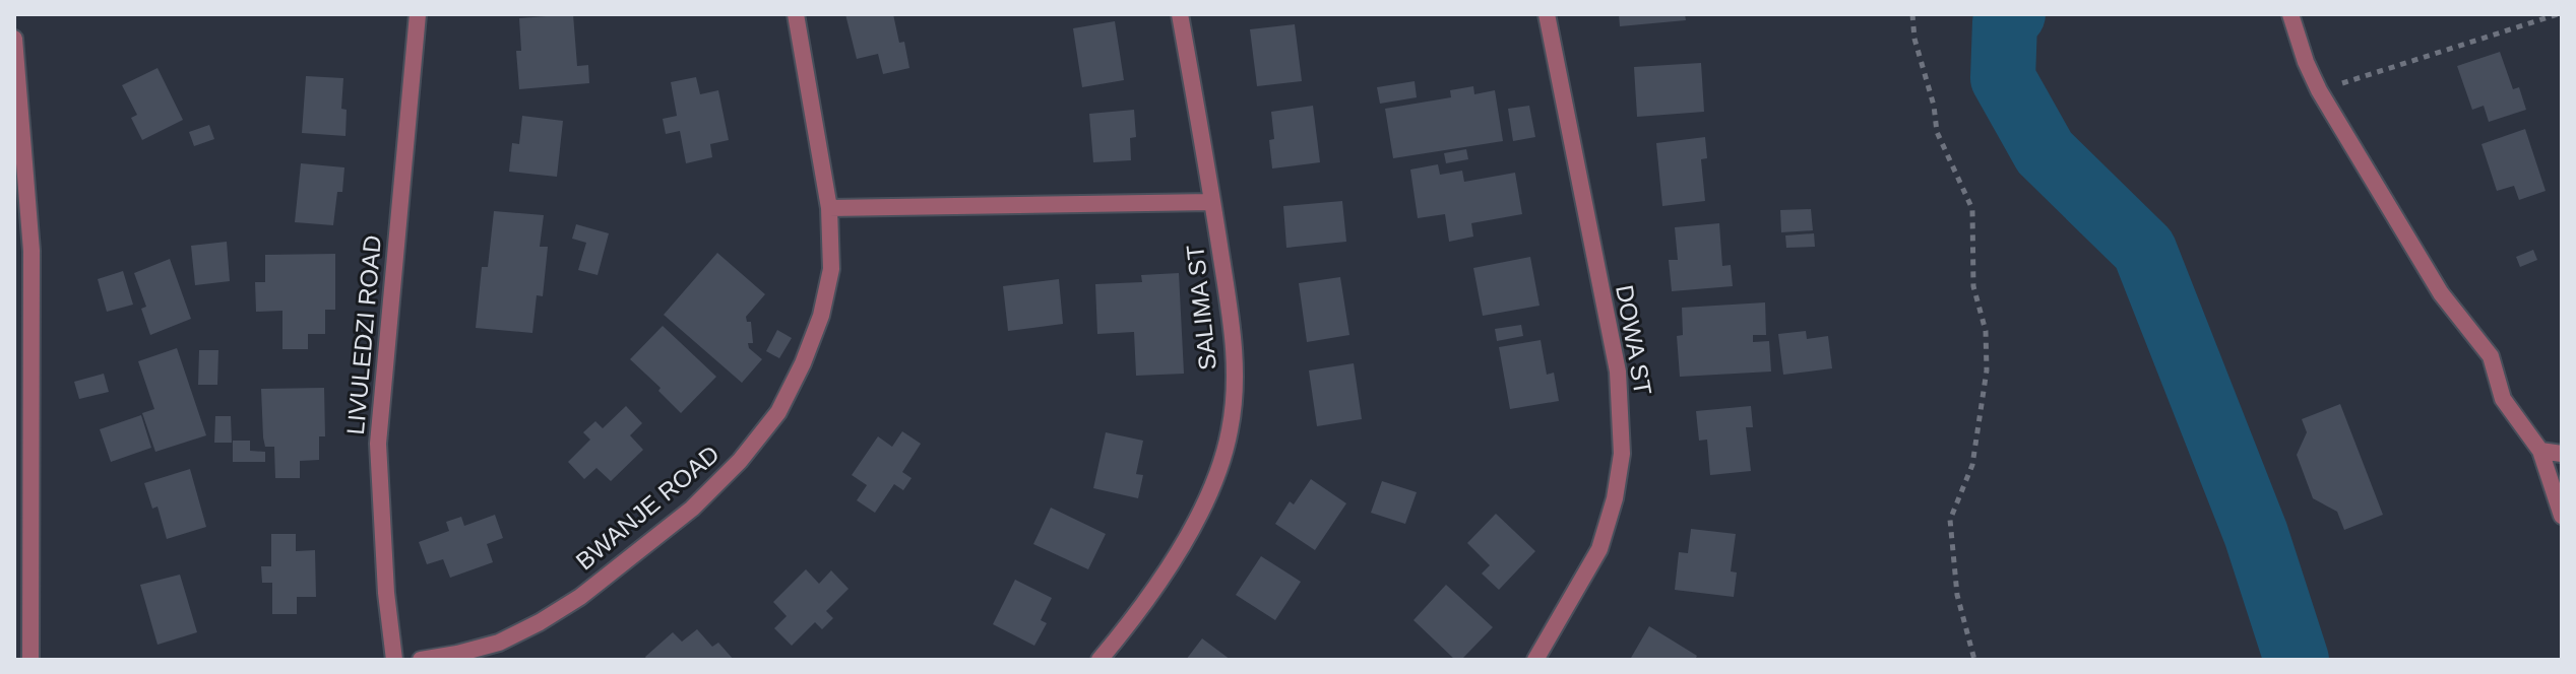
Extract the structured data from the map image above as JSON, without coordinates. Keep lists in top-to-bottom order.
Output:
{
  "streets": {
    "street": [
      "SALIMA ST",
      "LIVULEDZI ROAD",
      "DOWA ST",
      "BWANJE ROAD"
    ]
  }
}
